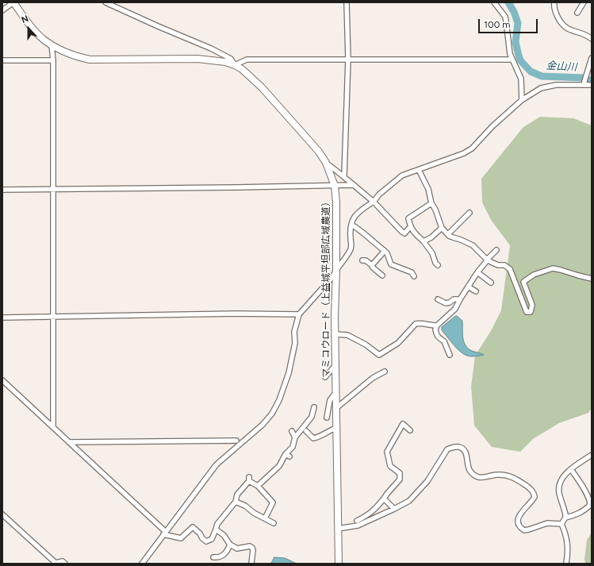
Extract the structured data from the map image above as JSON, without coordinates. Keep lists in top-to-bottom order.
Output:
{
  "streets": {
    "street": ["マミコウロード（上益城平坦部広域農道）"]
  },
  "water": ["金山川"],
  "scale_bar": "100 m",
  "north": "top"
}
